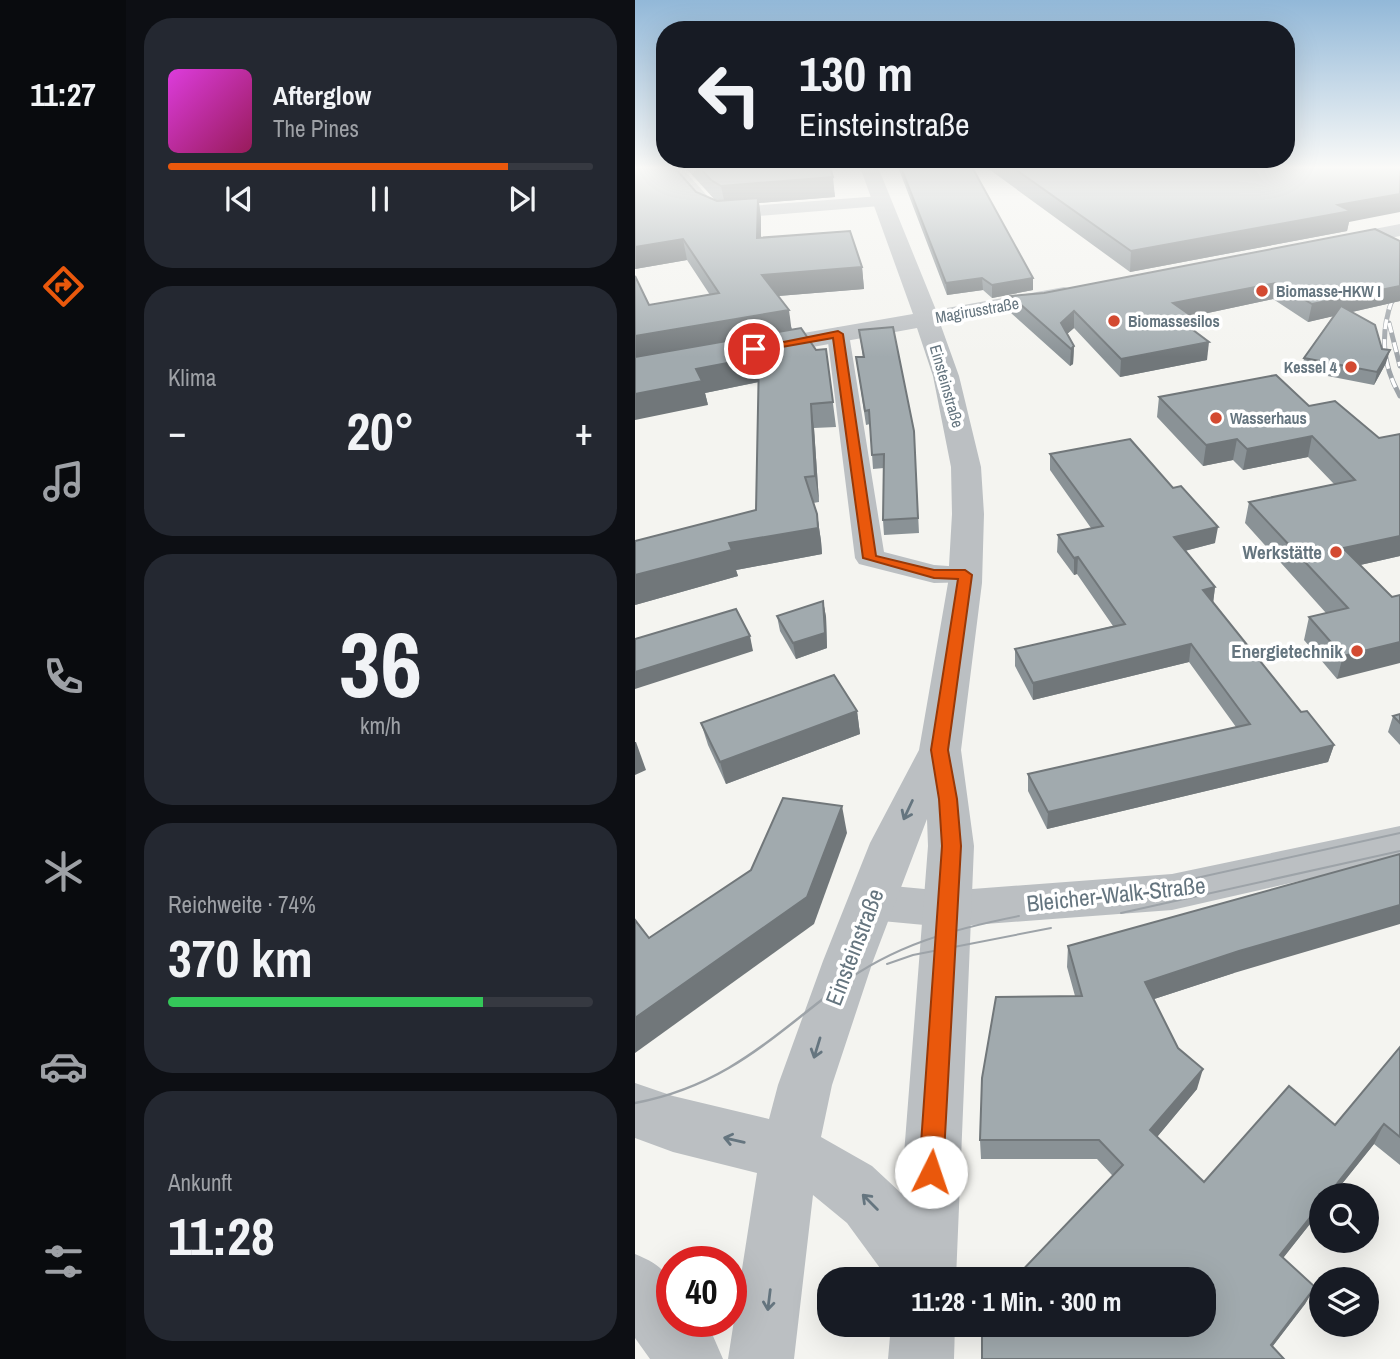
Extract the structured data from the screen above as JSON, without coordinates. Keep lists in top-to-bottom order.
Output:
{
  "streets": {
    "street": ["Magirusstraße", "Einsteinstraße", "Bleicher-Walk-Straße"]
  },
  "crossings": [
    ["Magirusstraße", "Einsteinstraße"],
    ["Einsteinstraße", "Bleicher-Walk-Straße"]
  ],
  "places": [
    "Biomasse-HKW I",
    "Biomassesilos",
    "Kessel 4",
    "Wasserhaus",
    "Werkstätte",
    "Energietechnik"
  ],
  "page": {
    "tabs": "11:27",
    "turn": ["130 m", "Einsteinstraße"],
    "song": ["Afterglow", "The Pines"],
    "tile": [
      "Klima",
      ["36", "km/h"],
      ["Reichweite · 74%", "370 km"],
      ["Ankunft", "11:28"]
    ],
    "heat": ["−", "20°", "+"],
    "limit": "40",
    "trip": "11:28 · 1 Min. · 300 m"
  }
}
